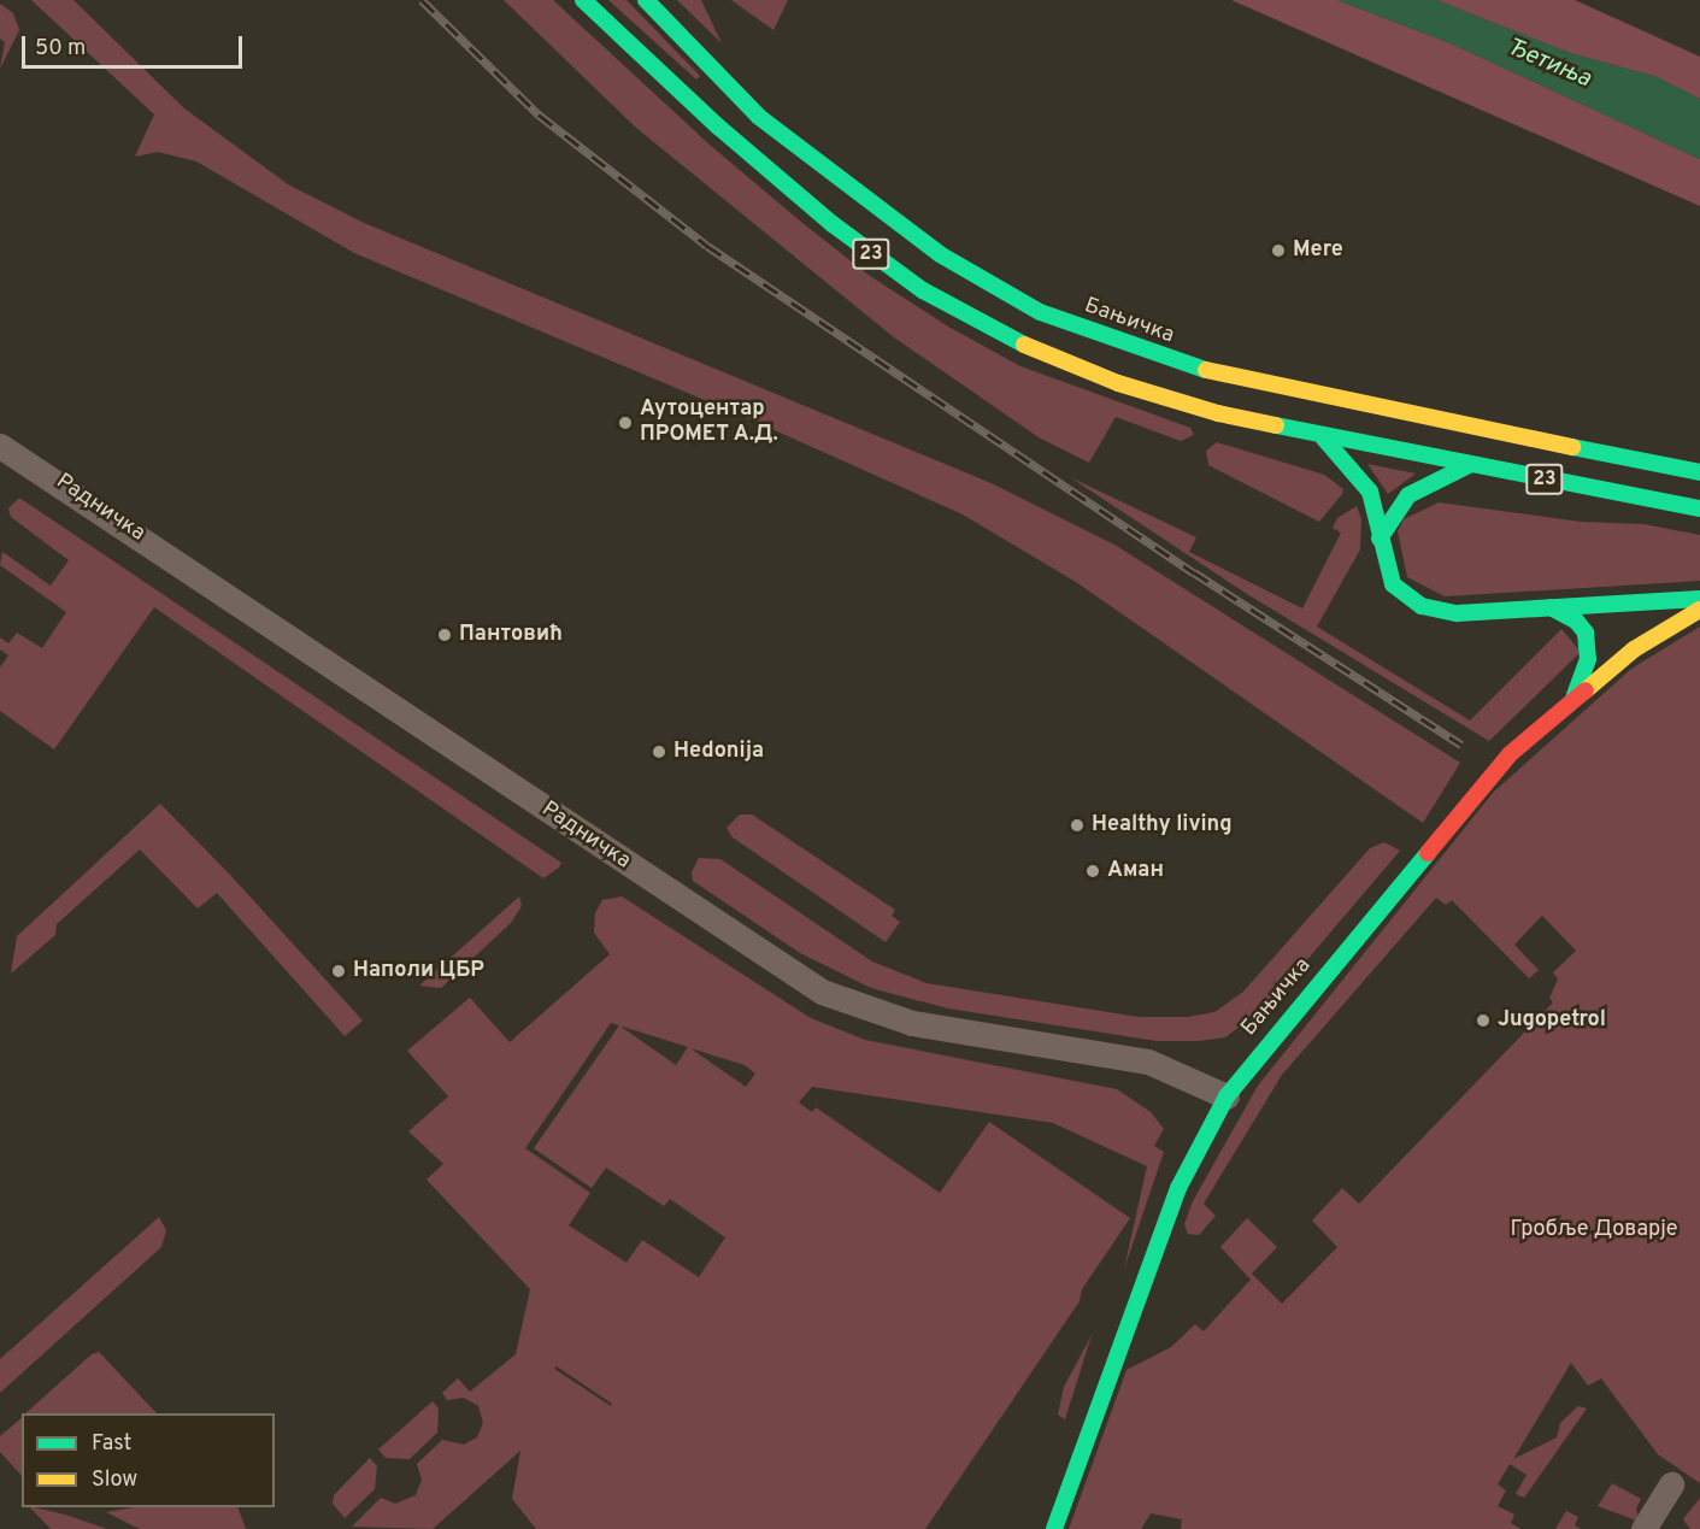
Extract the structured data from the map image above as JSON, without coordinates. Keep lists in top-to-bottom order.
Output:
{
  "streets": {
    "street": ["23", "Бањичка", "Радничка"]
  },
  "crossings": [
    ["Бањичка", "Радничка"]
  ],
  "water": ["Ђетиња"],
  "parks": ["Гробље Доварје"],
  "places": [
    "Mere",
    "Аутоцентар ПРОМЕТ А.Д.",
    "Пантовић",
    "Hedonija",
    "Healthy living",
    "Аман",
    "Наполи ЦБР",
    "Jugopetrol"
  ],
  "legend": ["Fast", "Slow"],
  "scale_bar": "50 m"
}
